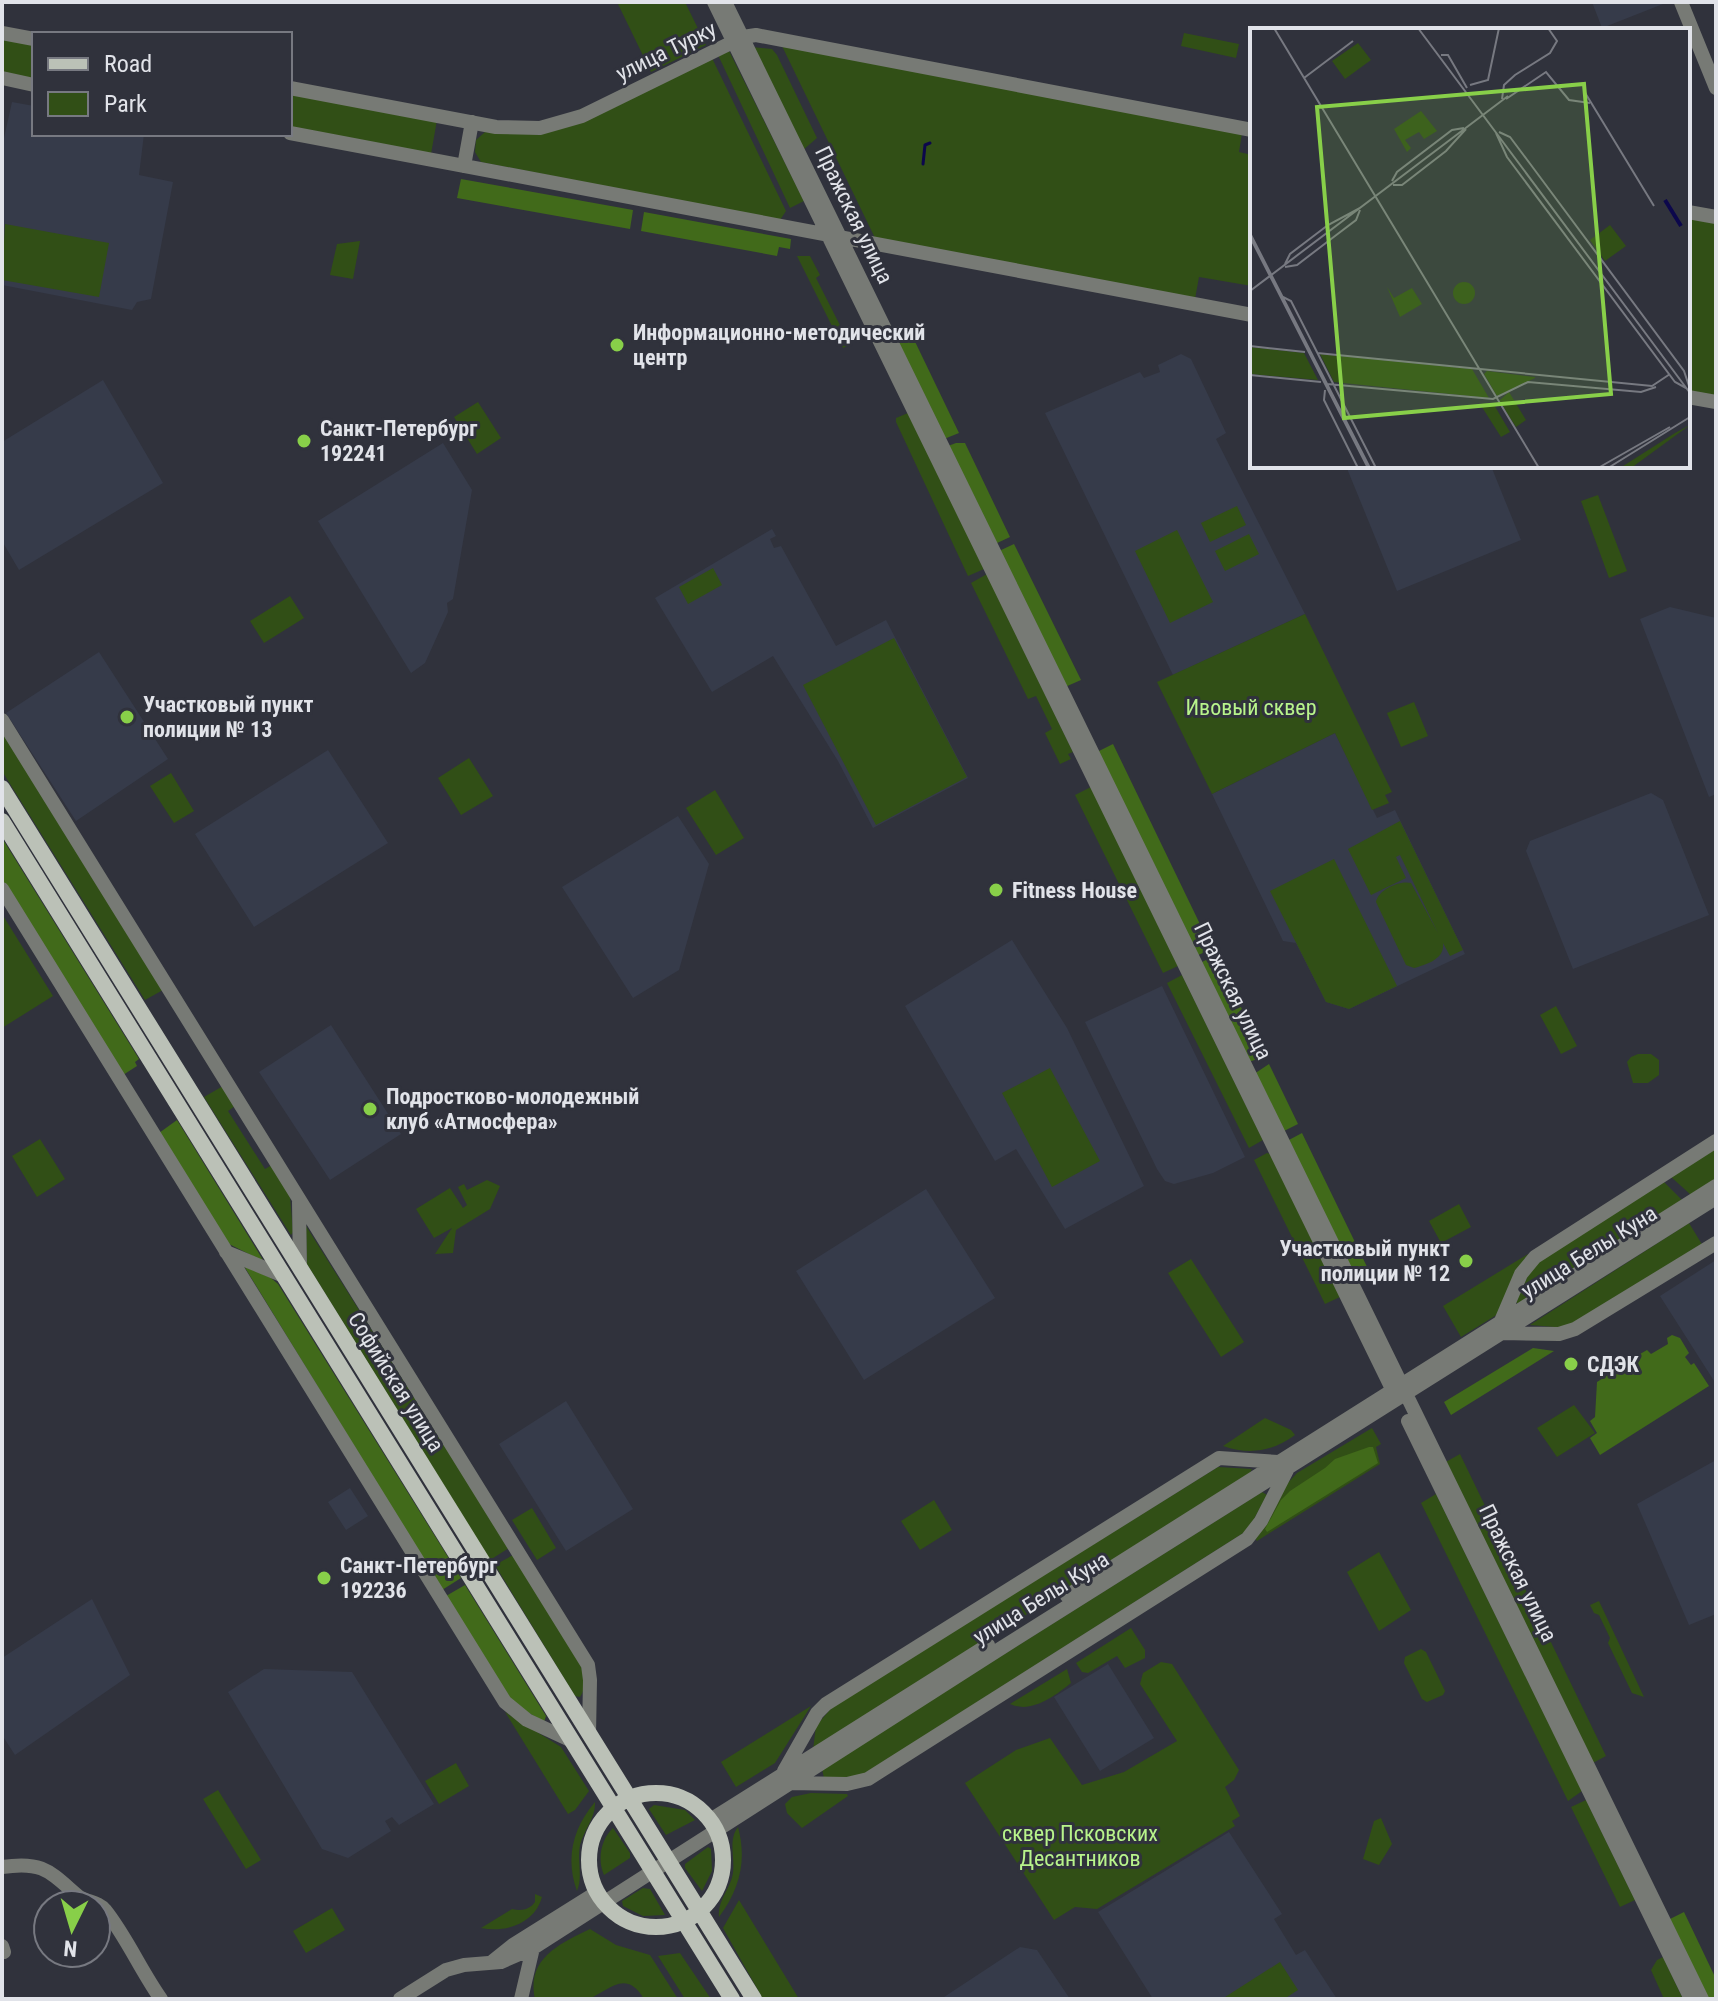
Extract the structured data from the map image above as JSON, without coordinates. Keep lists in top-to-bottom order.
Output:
{
  "streets": {
    "main road": ["Софийская улица"],
    "street": ["улица Турку", "Пражская улица", "улица Белы Куна"]
  },
  "crossings": [
    ["улица Турку", "Пражская улица"],
    ["Пражская улица", "улица Белы Куна"],
    ["улица Белы Куна", "Софийская улица"]
  ],
  "parks": ["Ивовый сквер", "сквер Псковских Десантников"],
  "places": [
    "Информационно-методический центр",
    "Санкт-Петербург 192241",
    "Участковый пункт полиции № 13",
    "Fitness House",
    "Подростково-молодежный клуб «Атмосфера»",
    "Участковый пункт полиции № 12",
    "СДЭК",
    "Санкт-Петербург 192236"
  ],
  "legend": ["Road", "Park"],
  "north": "bottom"
}
